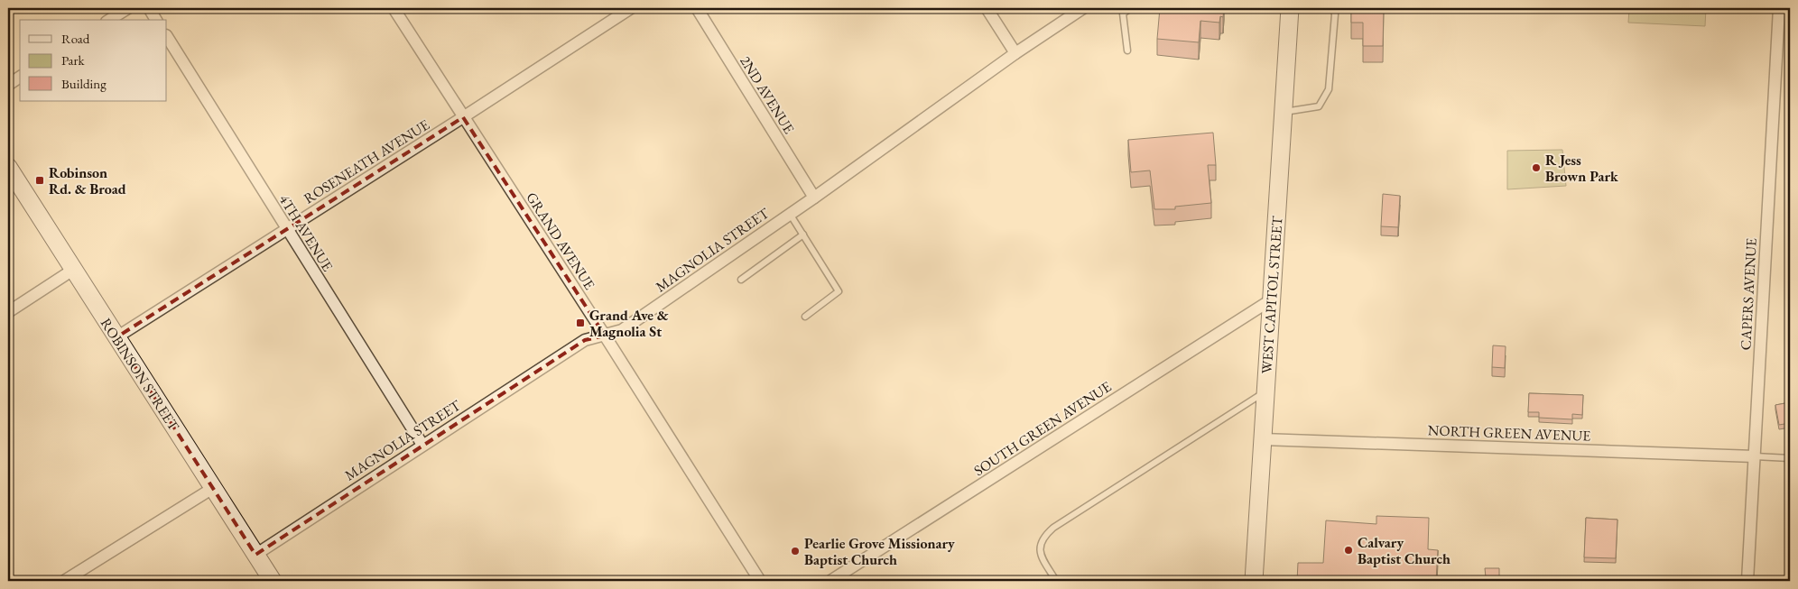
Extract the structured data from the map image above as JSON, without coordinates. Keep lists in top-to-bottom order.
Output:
{
  "streets": {
    "main road": ["WEST CAPITOL STREET", "ROBINSON STREET"],
    "street": [
      "2ND AVENUE",
      "ROSENEATH AVENUE",
      "4TH AVENUE",
      "GRAND AVENUE",
      "MAGNOLIA STREET",
      "CAPERS AVENUE",
      "SOUTH GREEN AVENUE",
      "NORTH GREEN AVENUE"
    ]
  },
  "crossings": [
    ["2ND AVENUE", "MAGNOLIA STREET"],
    ["ROSENEATH AVENUE", "4TH AVENUE"],
    ["ROSENEATH AVENUE", "GRAND AVENUE"],
    ["ROSENEATH AVENUE", "ROBINSON STREET"],
    ["4TH AVENUE", "MAGNOLIA STREET"],
    ["GRAND AVENUE", "MAGNOLIA STREET"],
    ["MAGNOLIA STREET", "ROBINSON STREET"],
    ["CAPERS AVENUE", "NORTH GREEN AVENUE"],
    ["WEST CAPITOL STREET", "SOUTH GREEN AVENUE"],
    ["WEST CAPITOL STREET", "NORTH GREEN AVENUE"]
  ],
  "places": {
    "other": ["R Jess Brown Park", "Calvary Baptist Church", "Pearlie Grove Missionary Baptist Church"],
    "transit": ["Robinson Rd. & Broad", "Grand Ave & Magnolia St"]
  },
  "legend": ["Road", "Park", "Building"]
}
